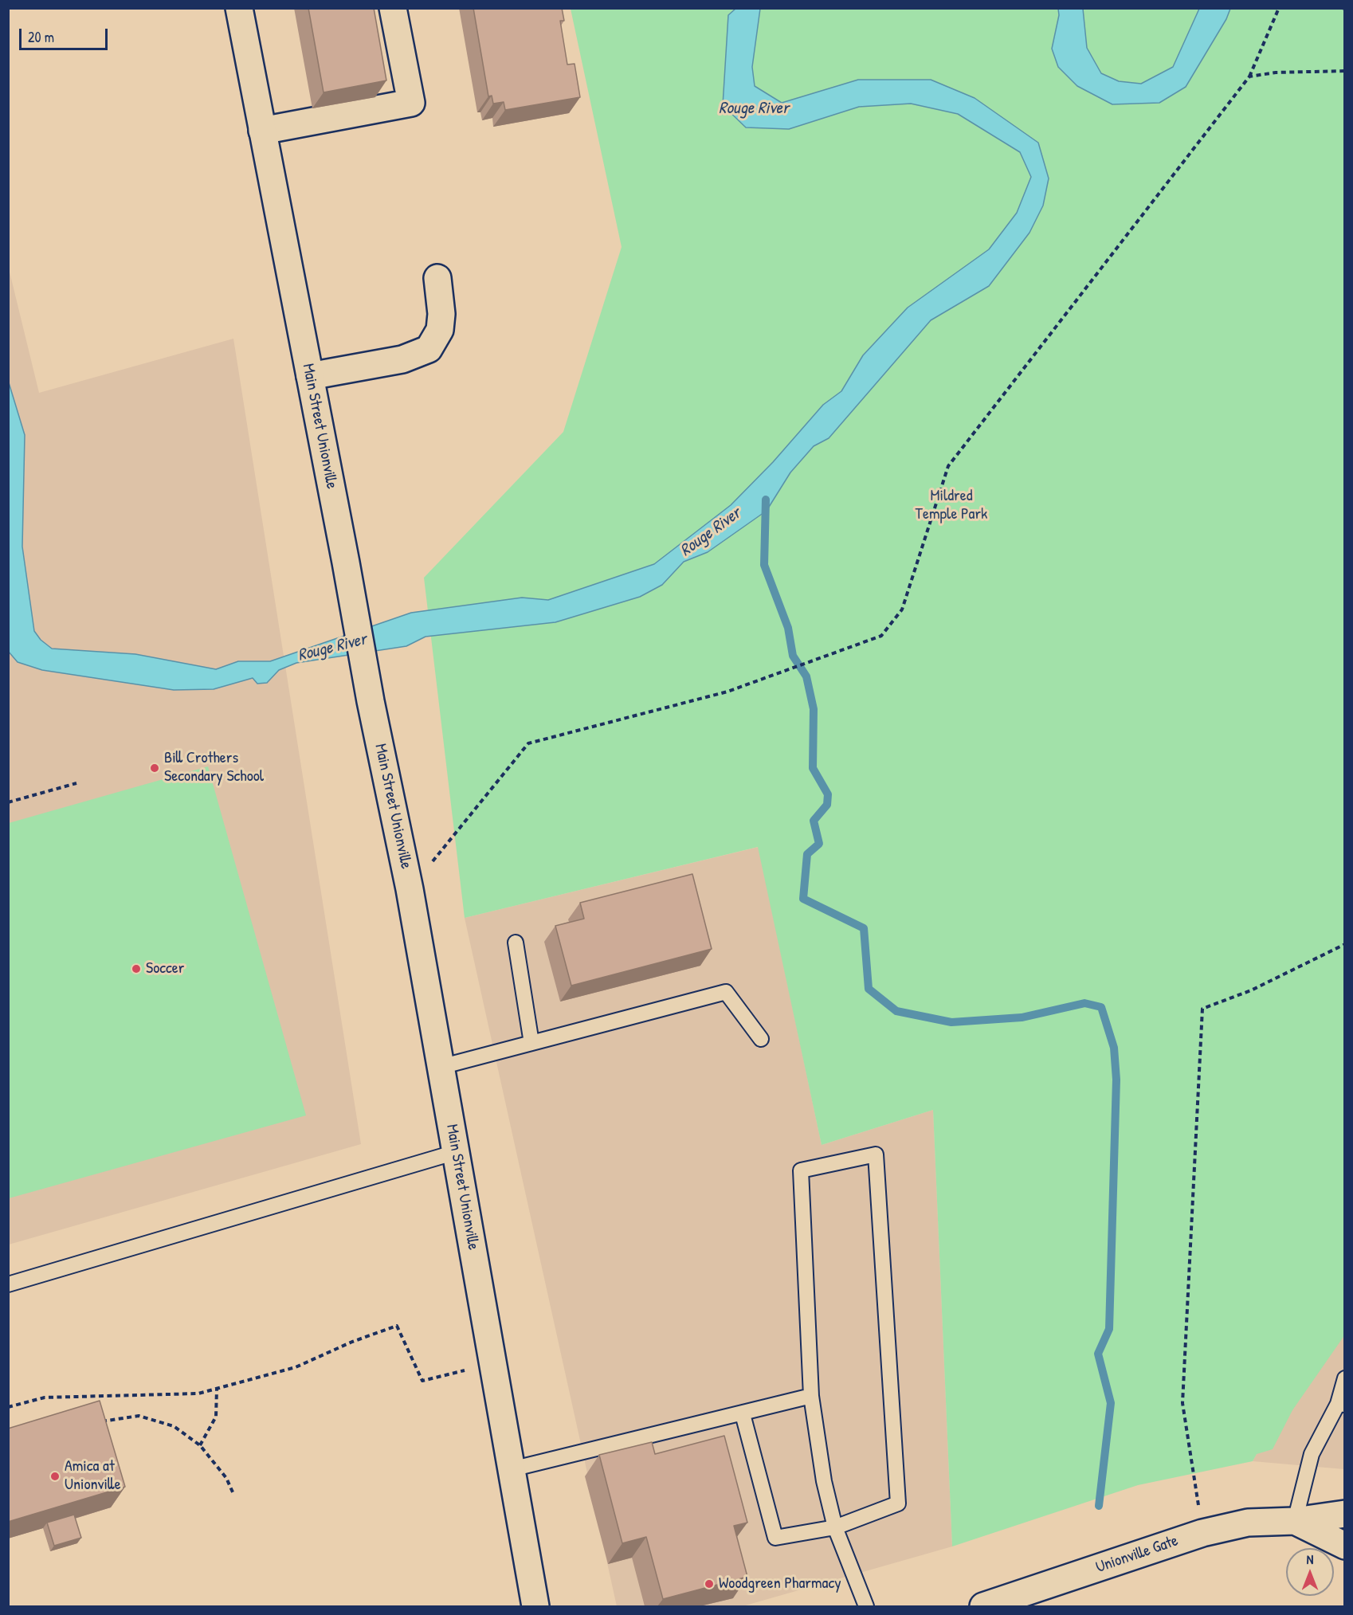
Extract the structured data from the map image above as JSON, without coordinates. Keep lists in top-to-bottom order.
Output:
{
  "streets": {
    "main road": ["Main Street Unionville", "Unionville Gate"]
  },
  "water": ["Rouge River"],
  "parks": ["Mildred Temple Park"],
  "places": [
    "Bill Crothers Secondary School",
    "Soccer",
    "Amica at Unionville",
    "Woodgreen Pharmacy"
  ],
  "scale_bar": "20 m",
  "north": "top"
}
